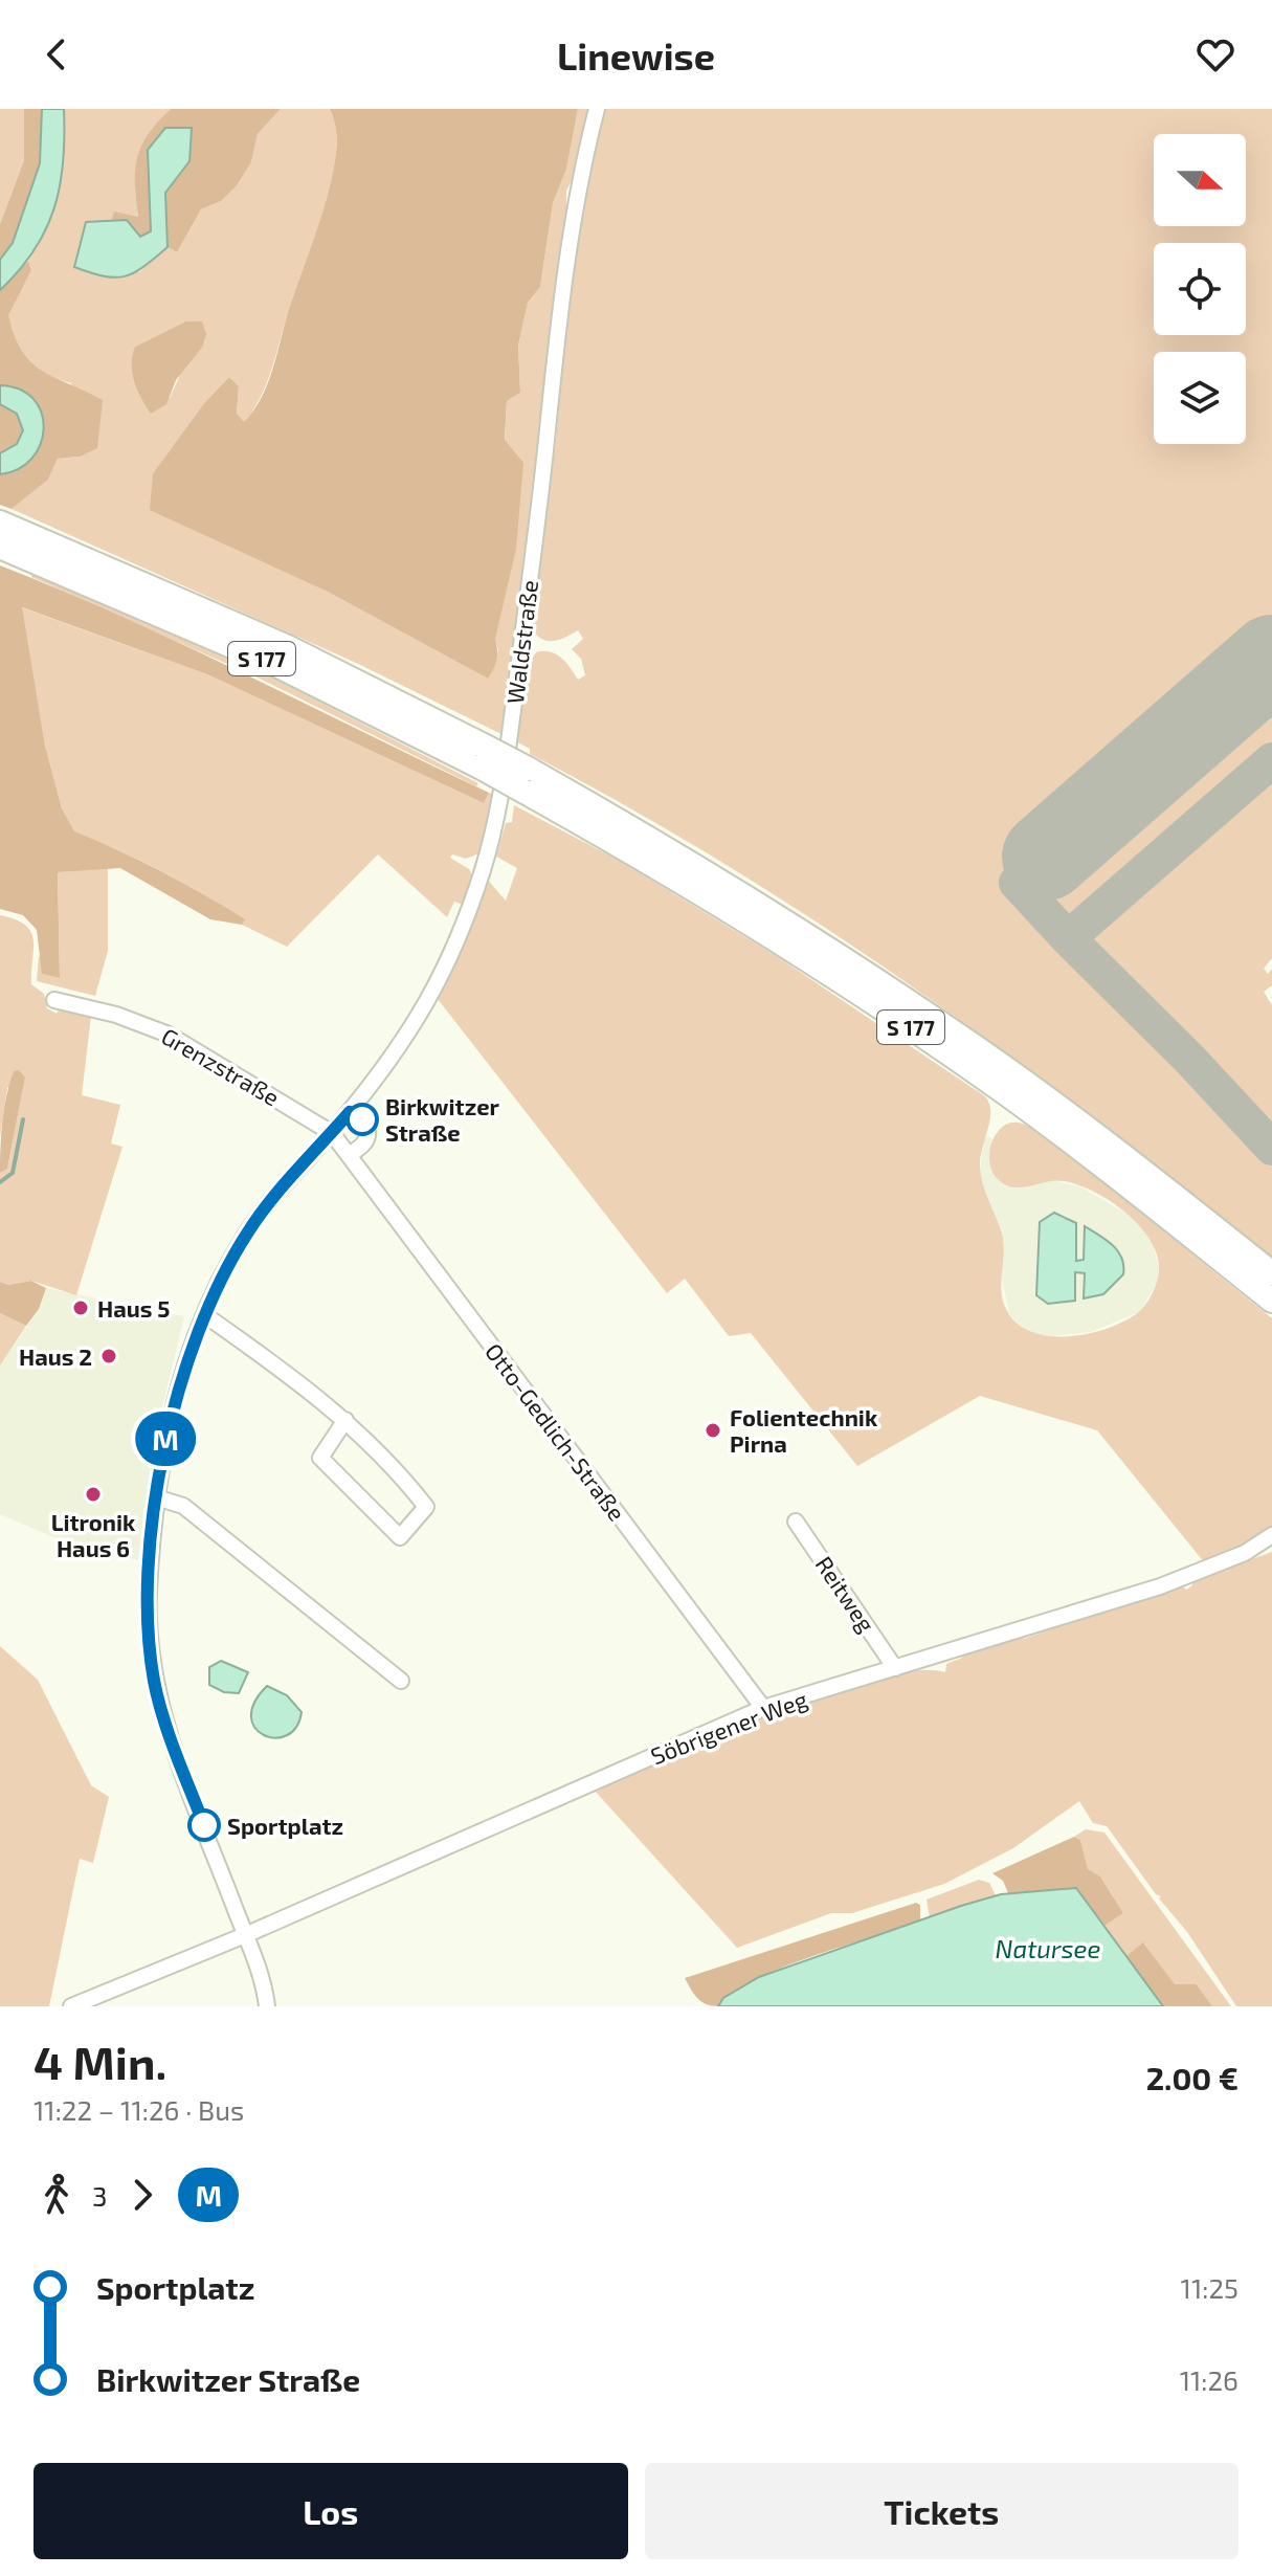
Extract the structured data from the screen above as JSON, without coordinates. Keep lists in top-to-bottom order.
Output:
{
  "streets": {
    "highway": ["S 177"],
    "street": [
      "Waldstraße",
      "Grenzstraße",
      "Otto-Gedlich-Straße",
      "Reitweg",
      "Söbrigener Weg"
    ]
  },
  "crossings": [
    ["Waldstraße", "Grenzstraße"],
    ["Waldstraße", "Otto-Gedlich-Straße"],
    ["Grenzstraße", "Otto-Gedlich-Straße"],
    ["Otto-Gedlich-Straße", "Söbrigener Weg"],
    ["Reitweg", "Söbrigener Weg"]
  ],
  "water": ["Natursee"],
  "places": [
    "Birkwitzer Straße",
    "Haus 5",
    "Haus 2",
    "Folientechnik Pirna",
    "Litronik Haus 6",
    "Sportplatz"
  ],
  "lines": ["bus line M"],
  "north": "right",
  "page": {
    "header": "Linewise",
    "on_map": "M",
    "heading": ["4 Min.", "11:22 – 11:26 · Bus", "2.00 €"],
    "legs": ["3", "M"],
    "list": [
      {
        "name": "Sportplatz",
        "value": "11:25"
      },
      {
        "name": "Birkwitzer Straße",
        "value": "11:26"
      }
    ],
    "buttons": ["Los", "Tickets"]
  }
}
